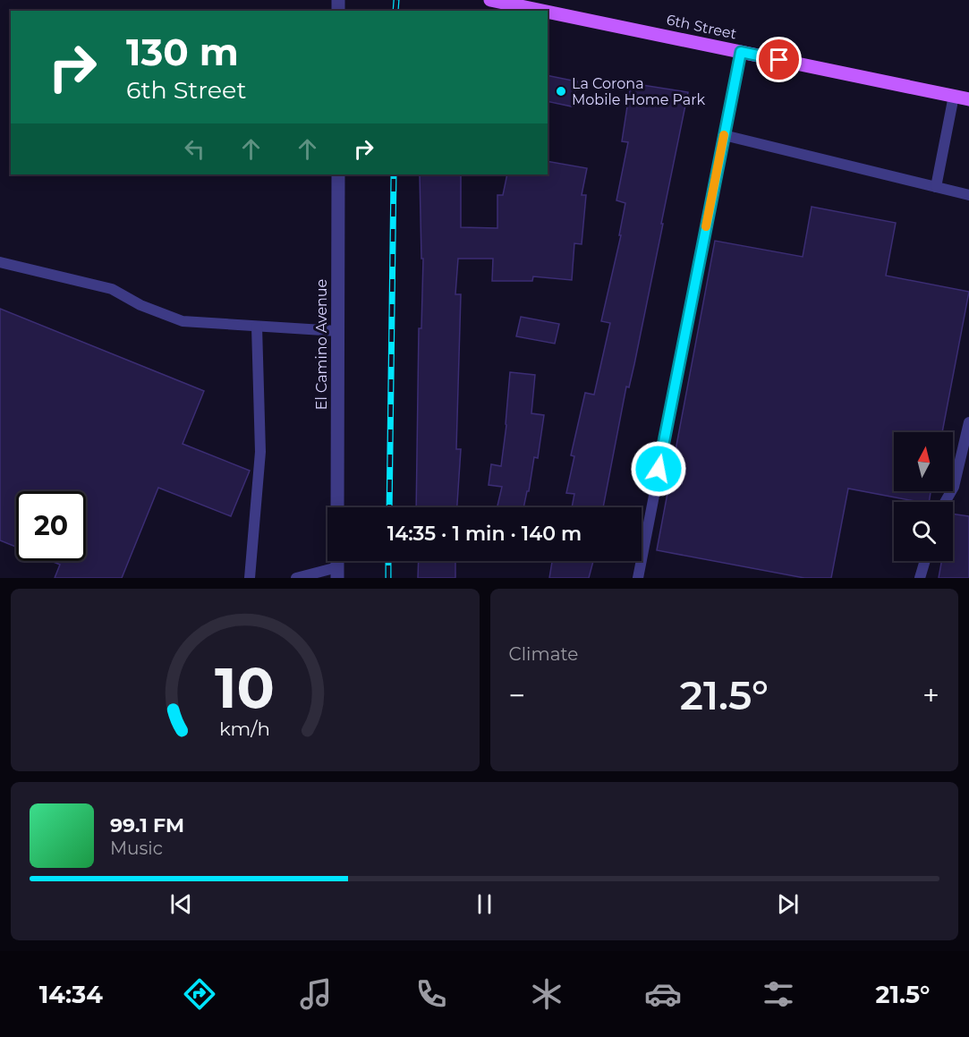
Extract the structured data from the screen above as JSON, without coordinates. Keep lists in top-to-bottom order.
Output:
{
  "streets": {
    "main road": ["6th Street"],
    "street": ["El Camino Avenue"]
  },
  "places": ["La Corona Mobile Home Park"],
  "north": "top",
  "page": {
    "turn": ["130 m", "6th Street"],
    "limit": "20",
    "trip": "14:35 · 1 min · 140 m",
    "tile": "Climate",
    "heat": ["−", "21.5°", "+"],
    "song": ["99.1 FM", "Music"],
    "tabs": ["14:34", "21.5°"],
    "gauge": ["10", "km/h"]
  }
}
